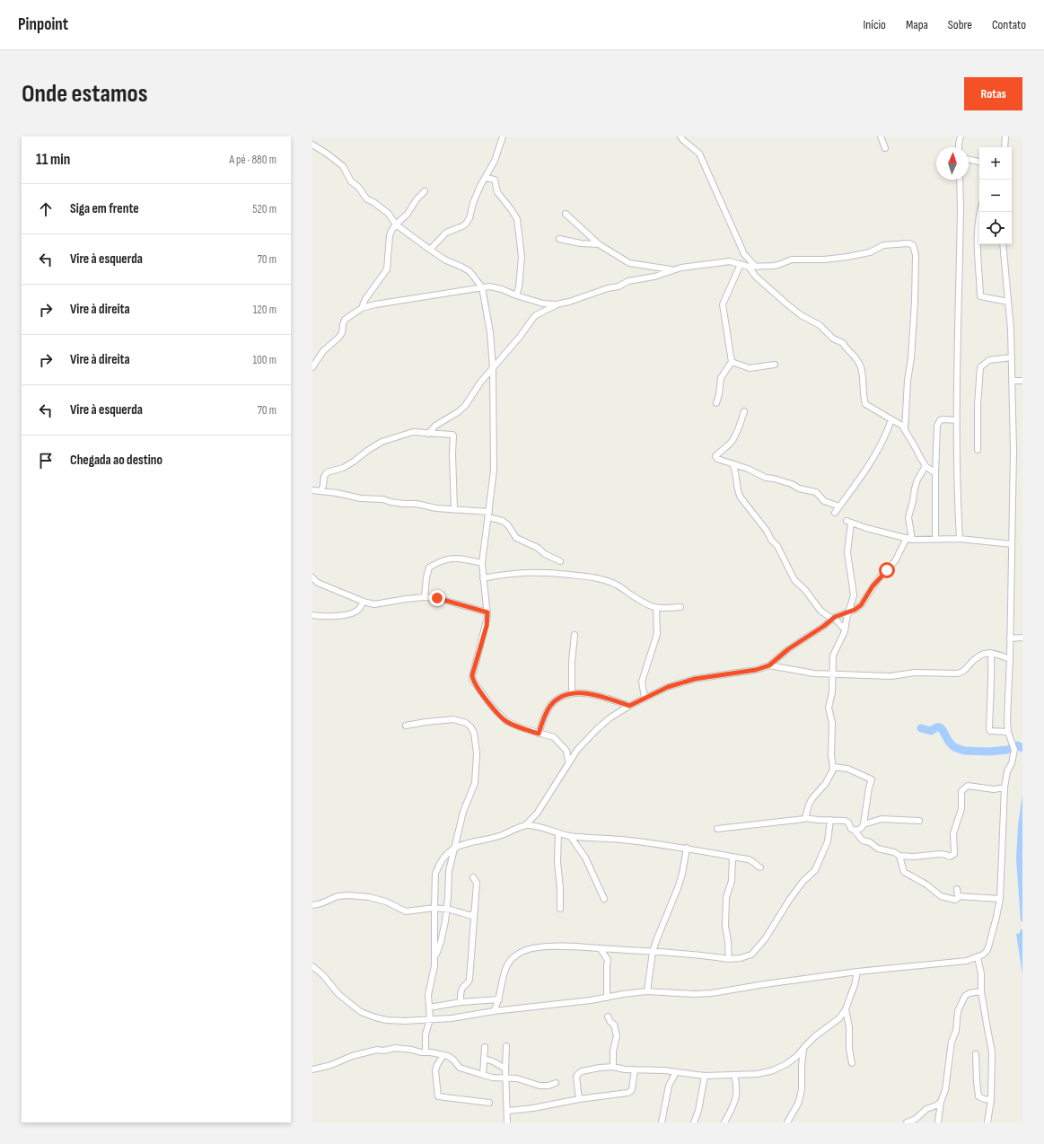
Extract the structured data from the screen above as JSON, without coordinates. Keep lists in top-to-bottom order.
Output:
{
  "north": "top",
  "page": {
    "header": "Pinpoint",
    "nav": [
      "Início",
      "Mapa",
      "Sobre",
      "Contato"
    ],
    "buttons": "Rotas",
    "title": "Onde estamos",
    "heading": ["11 min", "A pé · 880 m"],
    "map_buttons": ["+", "−"],
    "list": [
      ["Siga em frente", "520 m"],
      ["Vire à esquerda", "70 m"],
      ["Vire à direita", "120 m"],
      ["Vire à direita", "100 m"],
      ["Vire à esquerda", "70 m"],
      "Chegada ao destino"
    ]
  }
}
